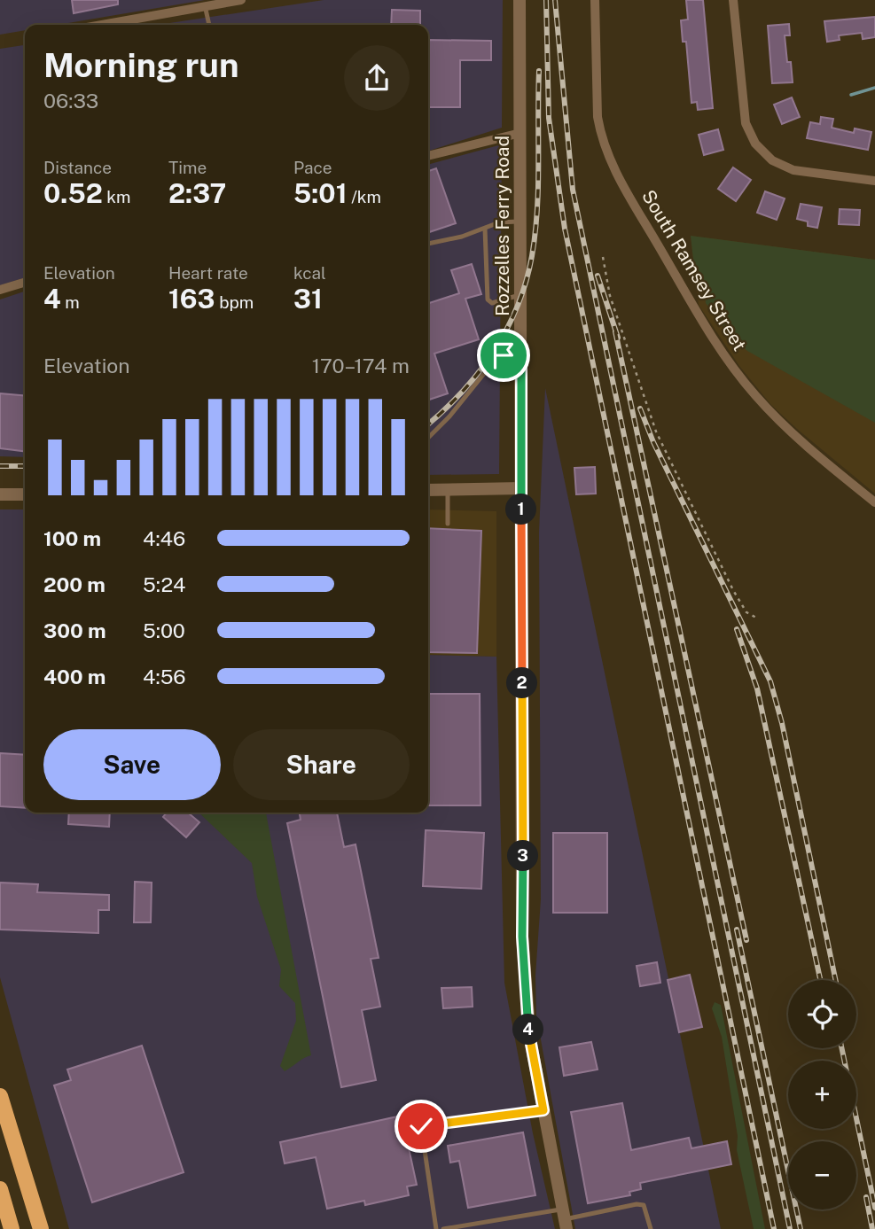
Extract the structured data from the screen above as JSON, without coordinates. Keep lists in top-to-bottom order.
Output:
{
  "streets": {
    "street": ["Rozzelles Ferry Road", "South Ramsey Street"]
  },
  "page": {
    "heading": ["Morning run", "06:33"],
    "stats": [
      ["Distance", "0.52 km"],
      ["Time", "2:37"],
      ["Pace", "5:01 /km"],
      ["Elevation", "4 m"],
      ["Heart rate", "163 bpm"],
      ["kcal", "31"]
    ],
    "chart": ["Elevation", "170–174 m"],
    "pins": [
      "1",
      "2",
      "3",
      "4"
    ],
    "list": [
      {
        "name": "100 m",
        "note": "4:46"
      },
      {
        "name": "200 m",
        "note": "5:24"
      },
      {
        "name": "300 m",
        "note": "5:00"
      },
      {
        "name": "400 m",
        "note": "4:56"
      }
    ],
    "buttons": ["Save", "Share"],
    "map_buttons": ["+", "−"]
  }
}
